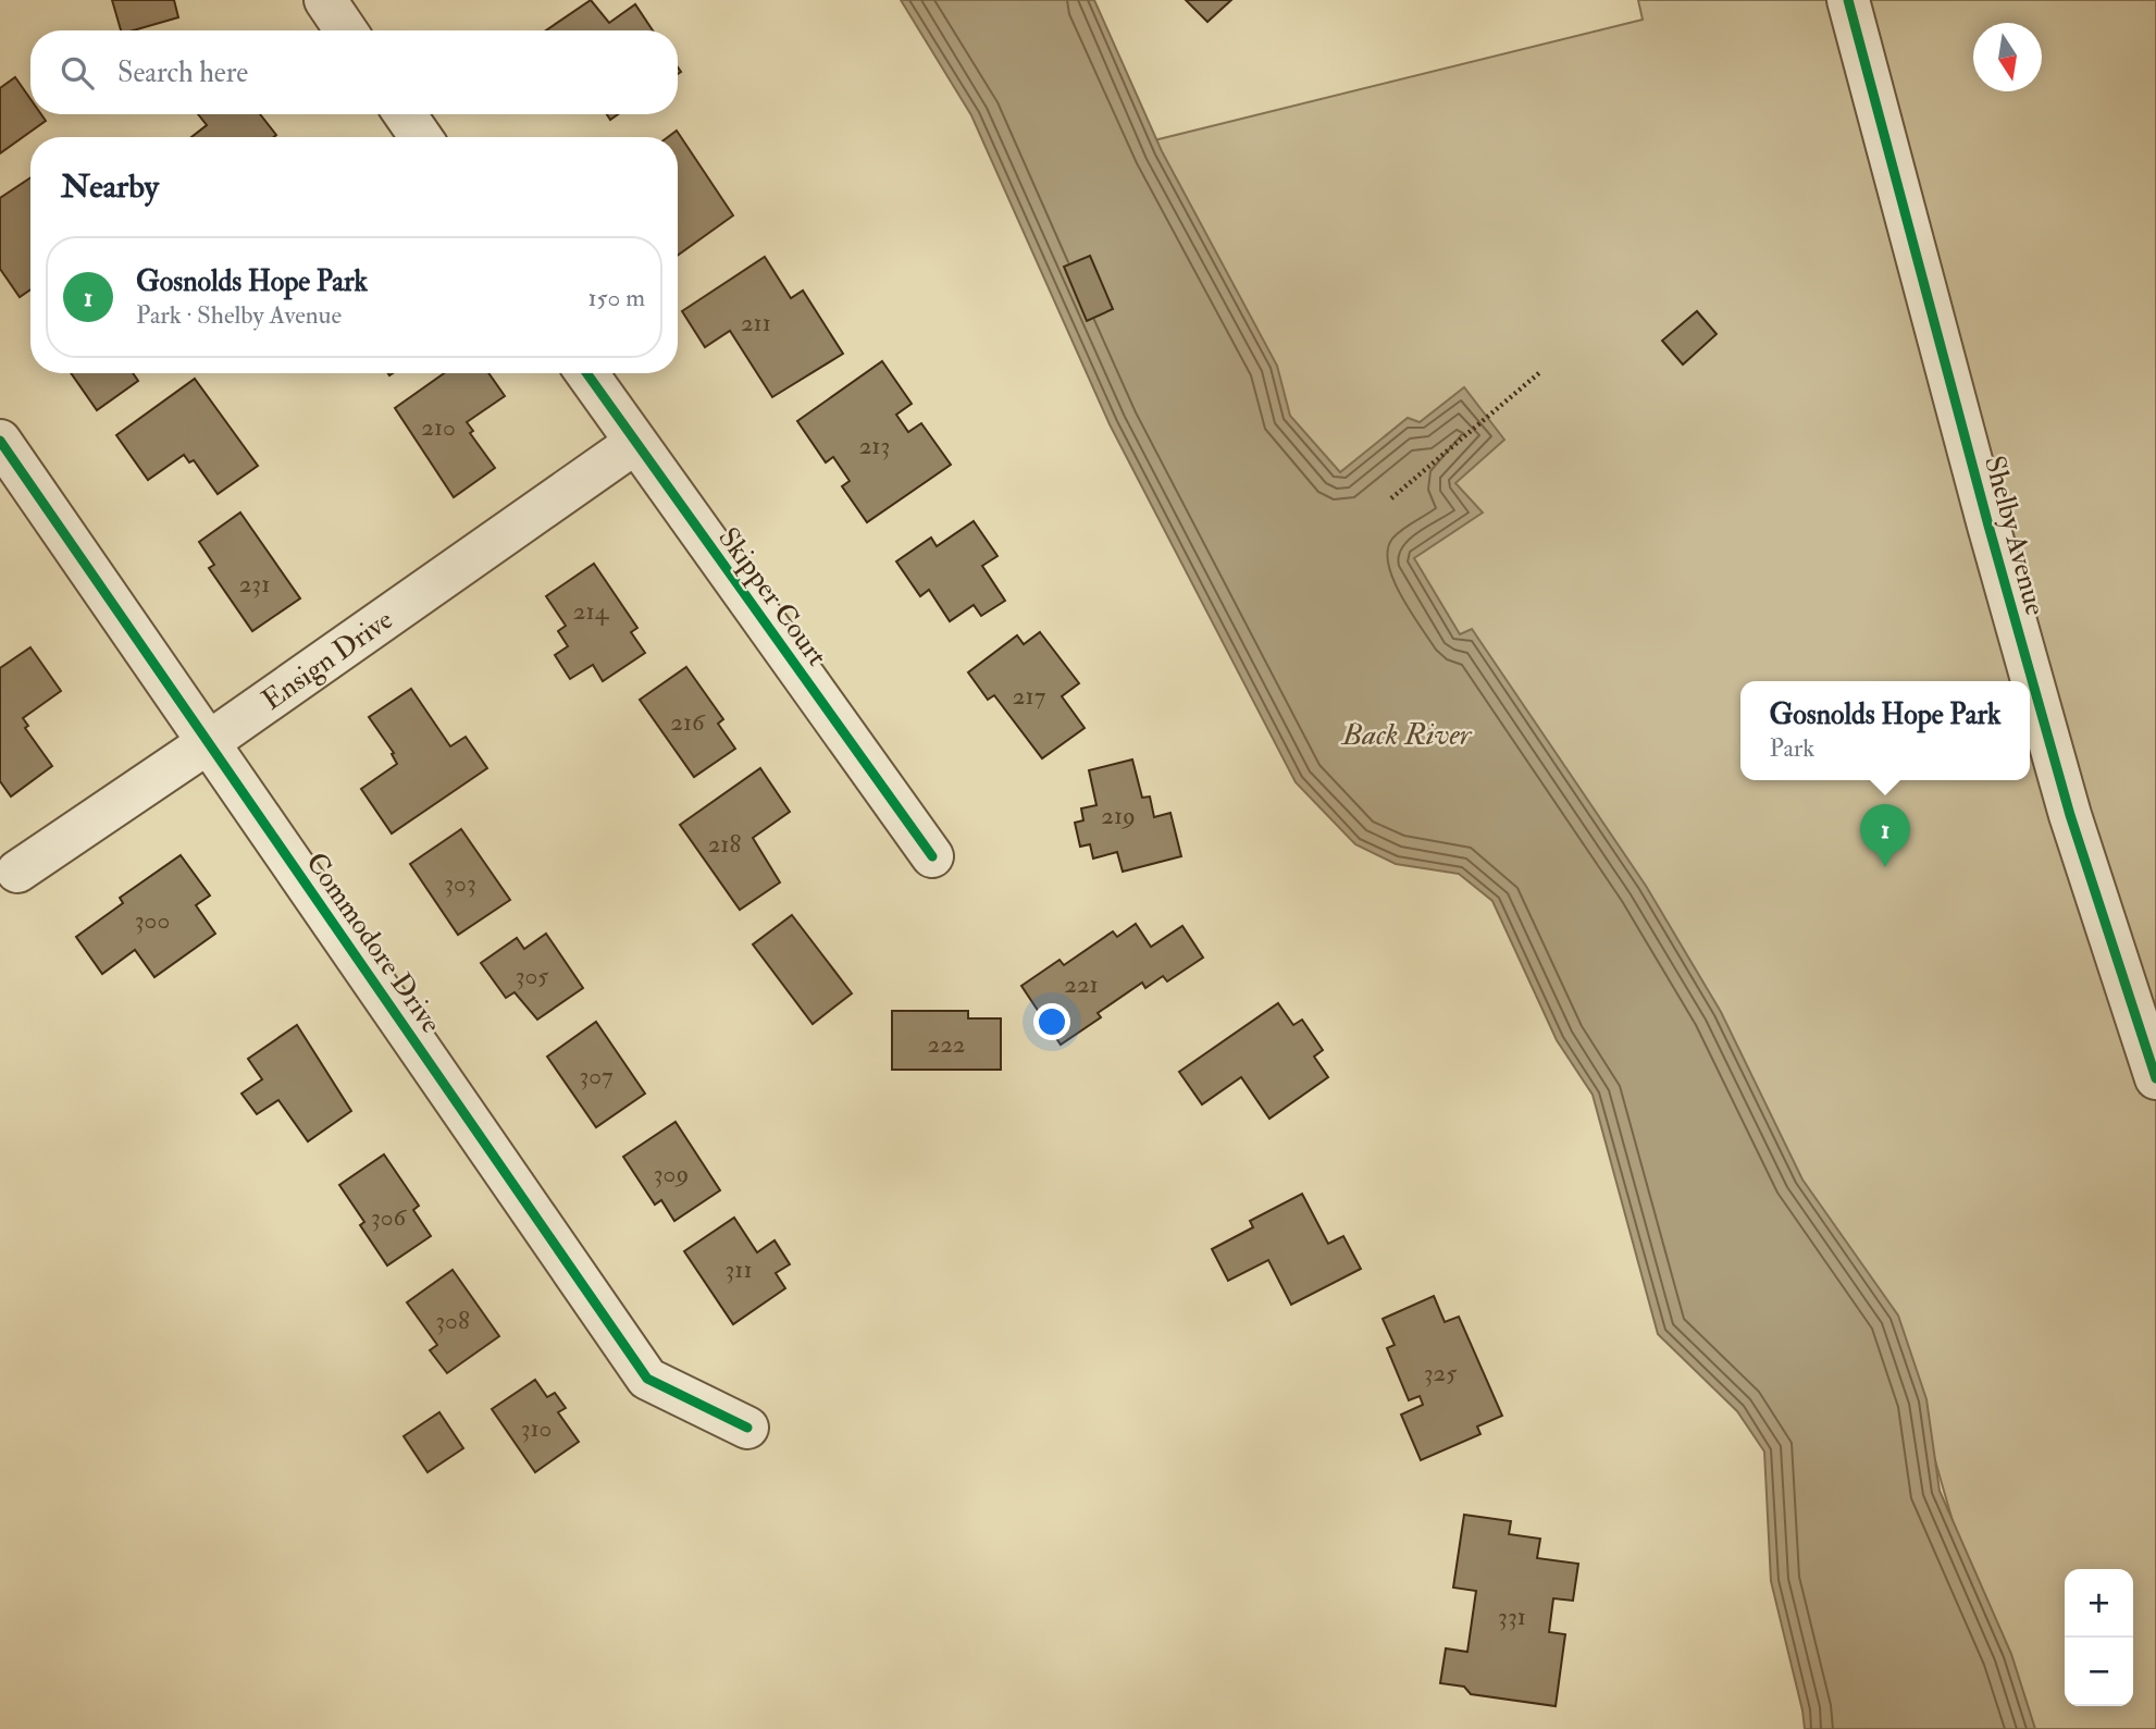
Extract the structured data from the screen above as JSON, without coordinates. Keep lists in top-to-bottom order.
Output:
{
  "streets": {
    "street": [
      "Shelby Avenue",
      "Skipper Court",
      "Ensign Drive",
      "Commodore Drive"
    ]
  },
  "crossings": [
    ["Skipper Court", "Ensign Drive"],
    ["Ensign Drive", "Commodore Drive"]
  ],
  "water": ["Back River"],
  "house_numbers": [
    "211",
    "210",
    "213",
    "231",
    "214",
    "217",
    "216",
    "219",
    "218",
    "303",
    "300",
    "305",
    "221",
    "222",
    "307",
    "309",
    "306",
    "311",
    "308",
    "325",
    "310",
    "331"
  ],
  "north": "bottom",
  "page": {
    "search": "Search here",
    "heading": "Nearby",
    "list": [
      {
        "mark": "1",
        "name": "Gosnolds Hope Park",
        "note": "Park · Shelby Avenue",
        "value": "150 m"
      }
    ],
    "popup": ["Gosnolds Hope Park", "Park"],
    "pins": "1",
    "map_buttons": ["+", "−"]
  }
}
